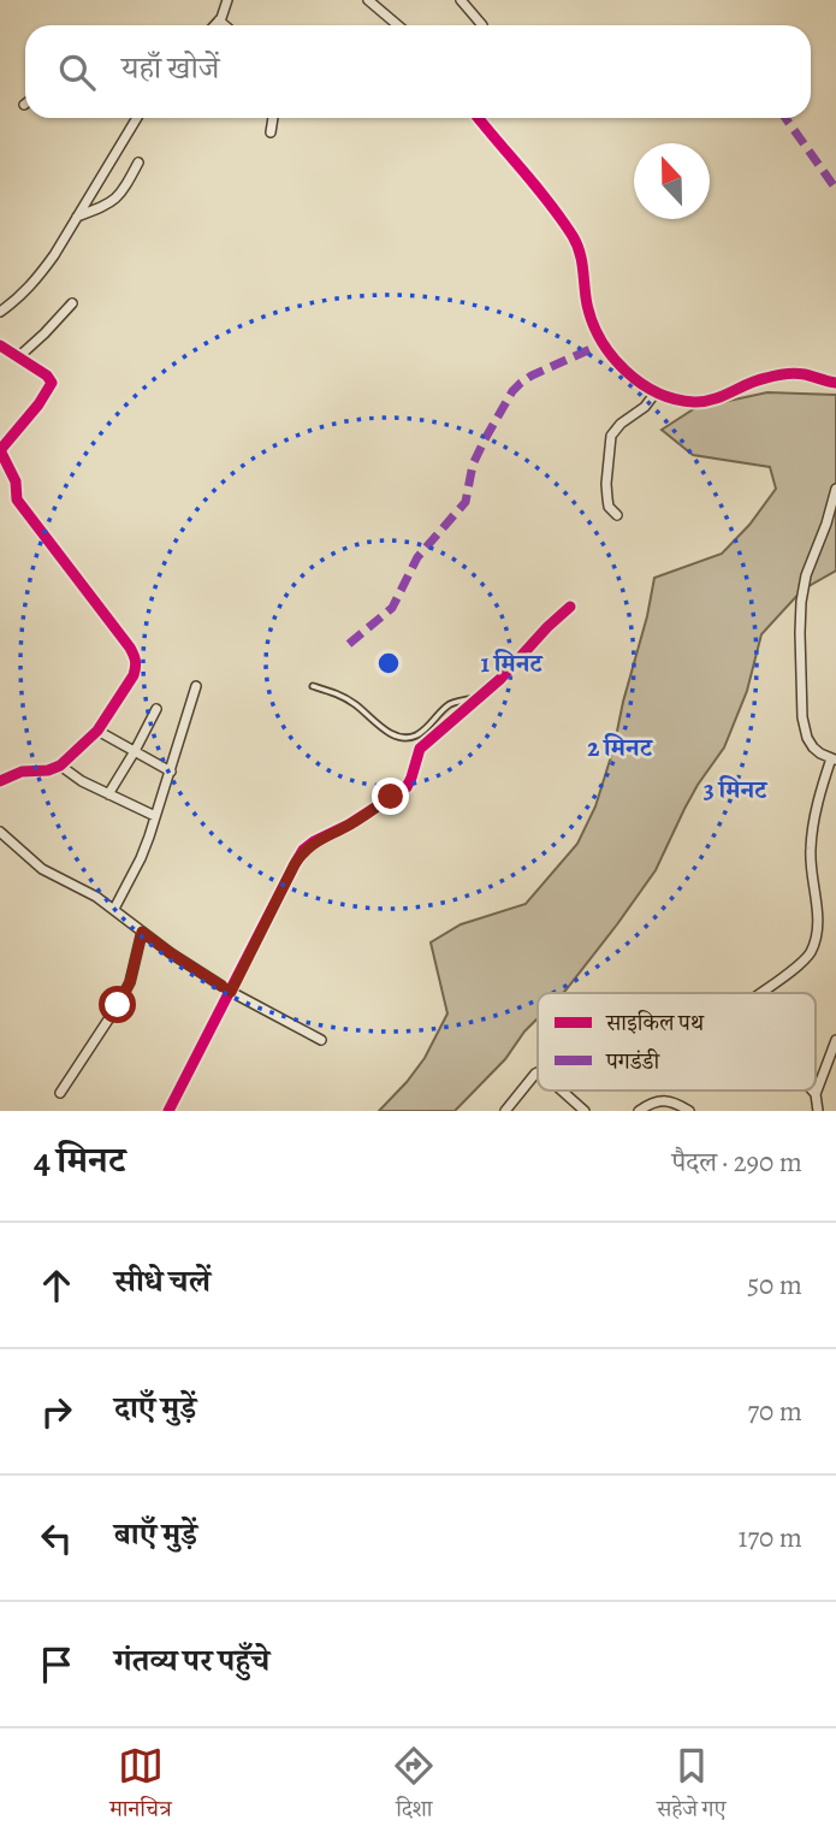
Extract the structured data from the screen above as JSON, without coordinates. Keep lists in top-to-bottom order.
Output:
{
  "legend": ["साइकिल पथ", "पगडंडी"],
  "north": "top",
  "page": {
    "search": "यहाँ खोजें",
    "heading": ["4 मिनट", "पैदल · 290 m"],
    "list": [
      ["सीधे चलें", "50 m"],
      ["दाएँ मुड़ें", "70 m"],
      ["बाएँ मुड़ें", "170 m"],
      "गंतव्य पर पहुँचे"
    ],
    "nav": ["मानचित्र", "दिशा", "सहेजे गए"]
  },
  "rings": ["1 मिनट", "2 मिनट", "3 मिनट"]
}
